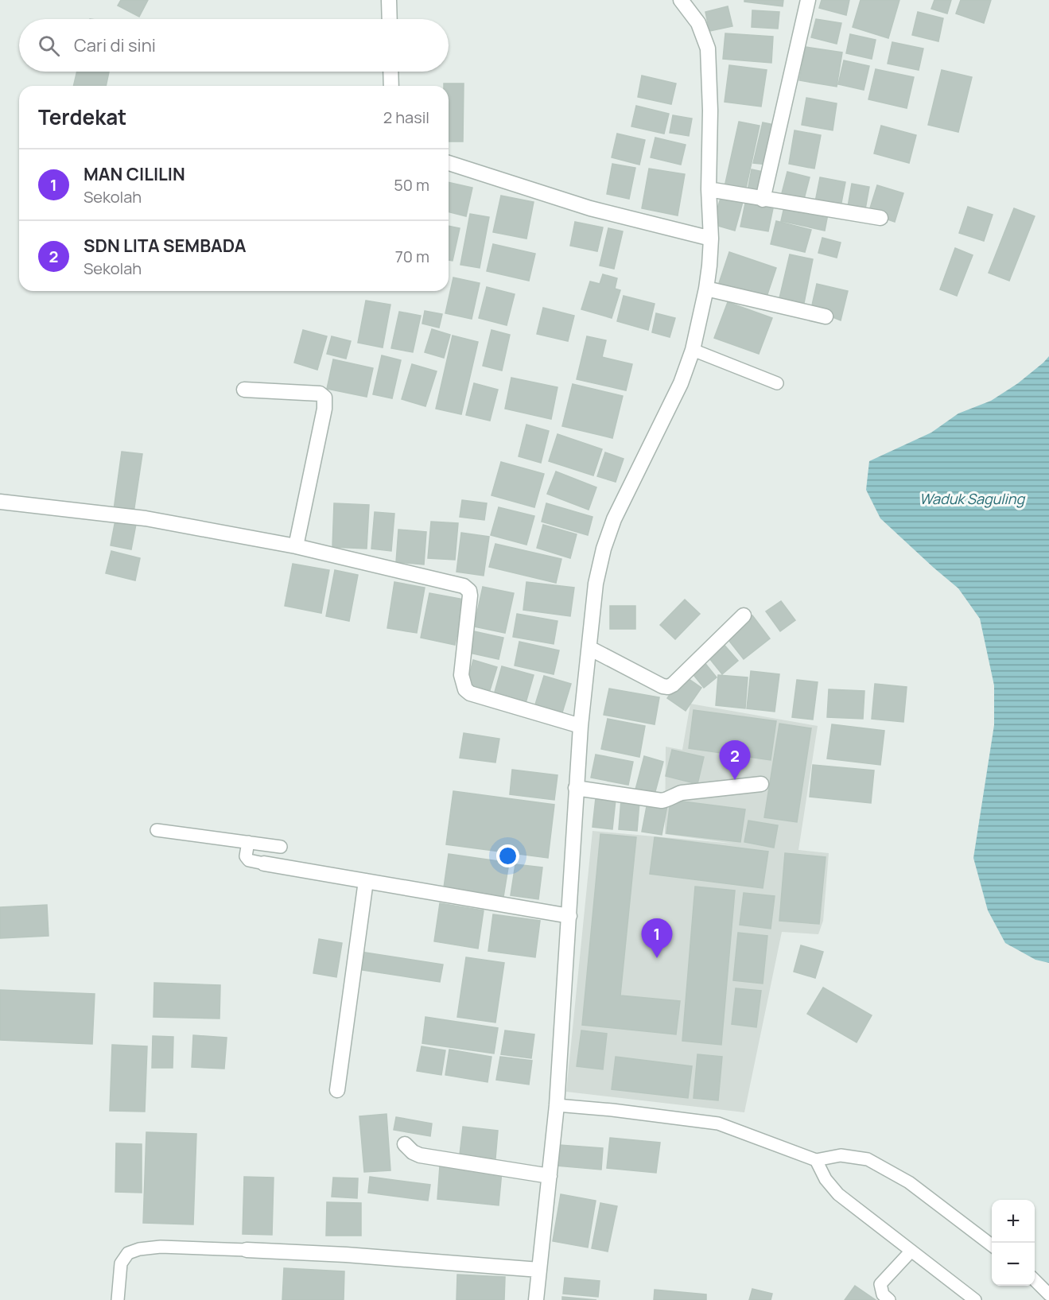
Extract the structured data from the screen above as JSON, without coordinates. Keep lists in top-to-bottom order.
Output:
{
  "water": ["Waduk Saguling"],
  "page": {
    "search": "Cari di sini",
    "heading": ["Terdekat", "2 hasil"],
    "list": [
      {
        "mark": "1",
        "name": "MAN CILILIN",
        "note": "Sekolah",
        "value": "50 m"
      },
      {
        "mark": "2",
        "name": "SDN LITA SEMBADA",
        "note": "Sekolah",
        "value": "70 m"
      }
    ],
    "pins": ["2", "1"],
    "map_buttons": ["+", "−"]
  }
}
